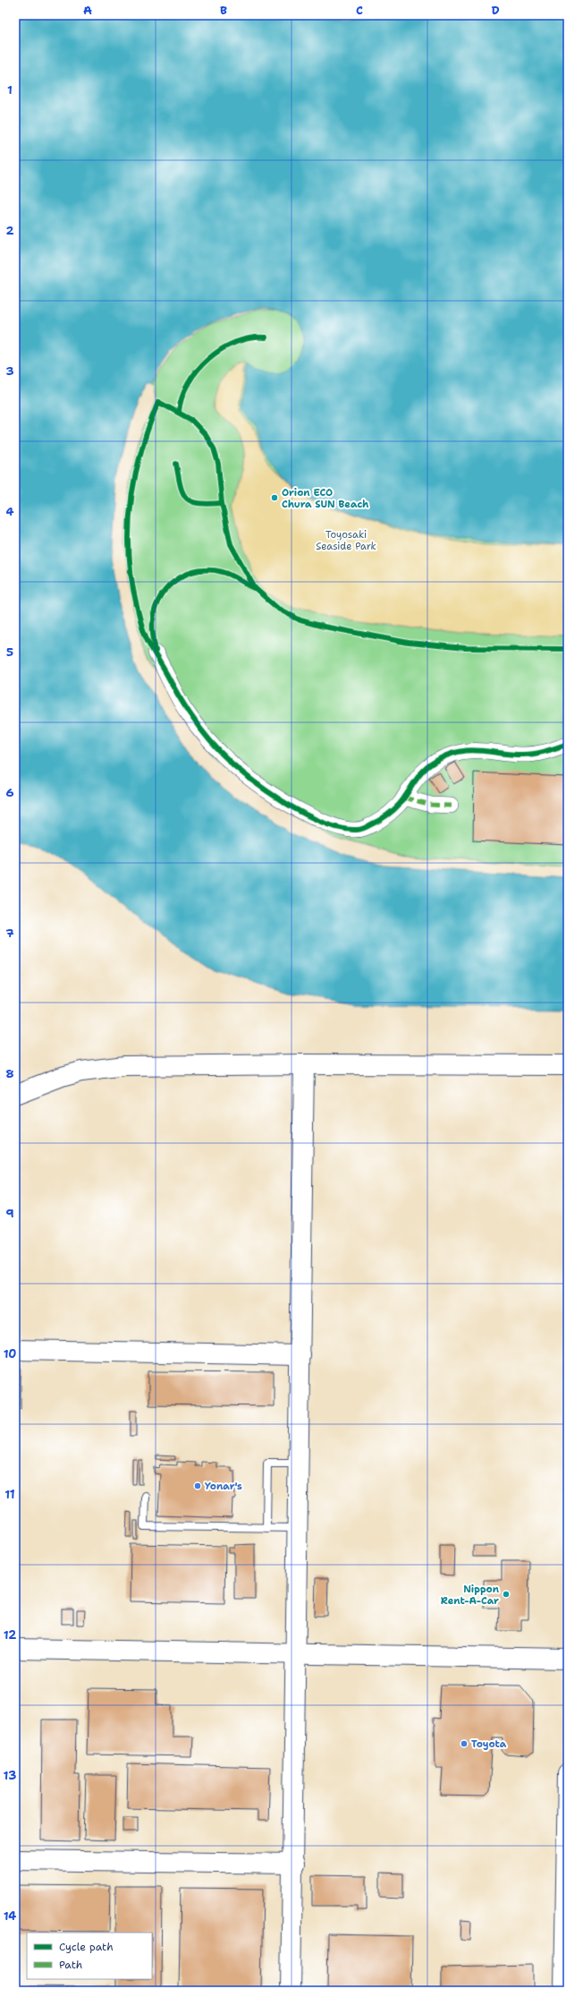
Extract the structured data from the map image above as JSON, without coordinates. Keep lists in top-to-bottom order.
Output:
{
  "parks": ["Toyosaki Seaside Park"],
  "places": [
    "Orion ECO Chura SUN Beach",
    "Yonar's",
    "Nippon Rent-A-Car",
    "Toyota"
  ],
  "legend": ["Cycle path", "Path"],
  "grid": {
    "columns": [
      "A",
      "B",
      "C",
      "D"
    ],
    "rows": [
      "1",
      "2",
      "3",
      "4",
      "5",
      "6",
      "7",
      "8",
      "9",
      "10",
      "11",
      "12",
      "13",
      "14"
    ]
  }
}
